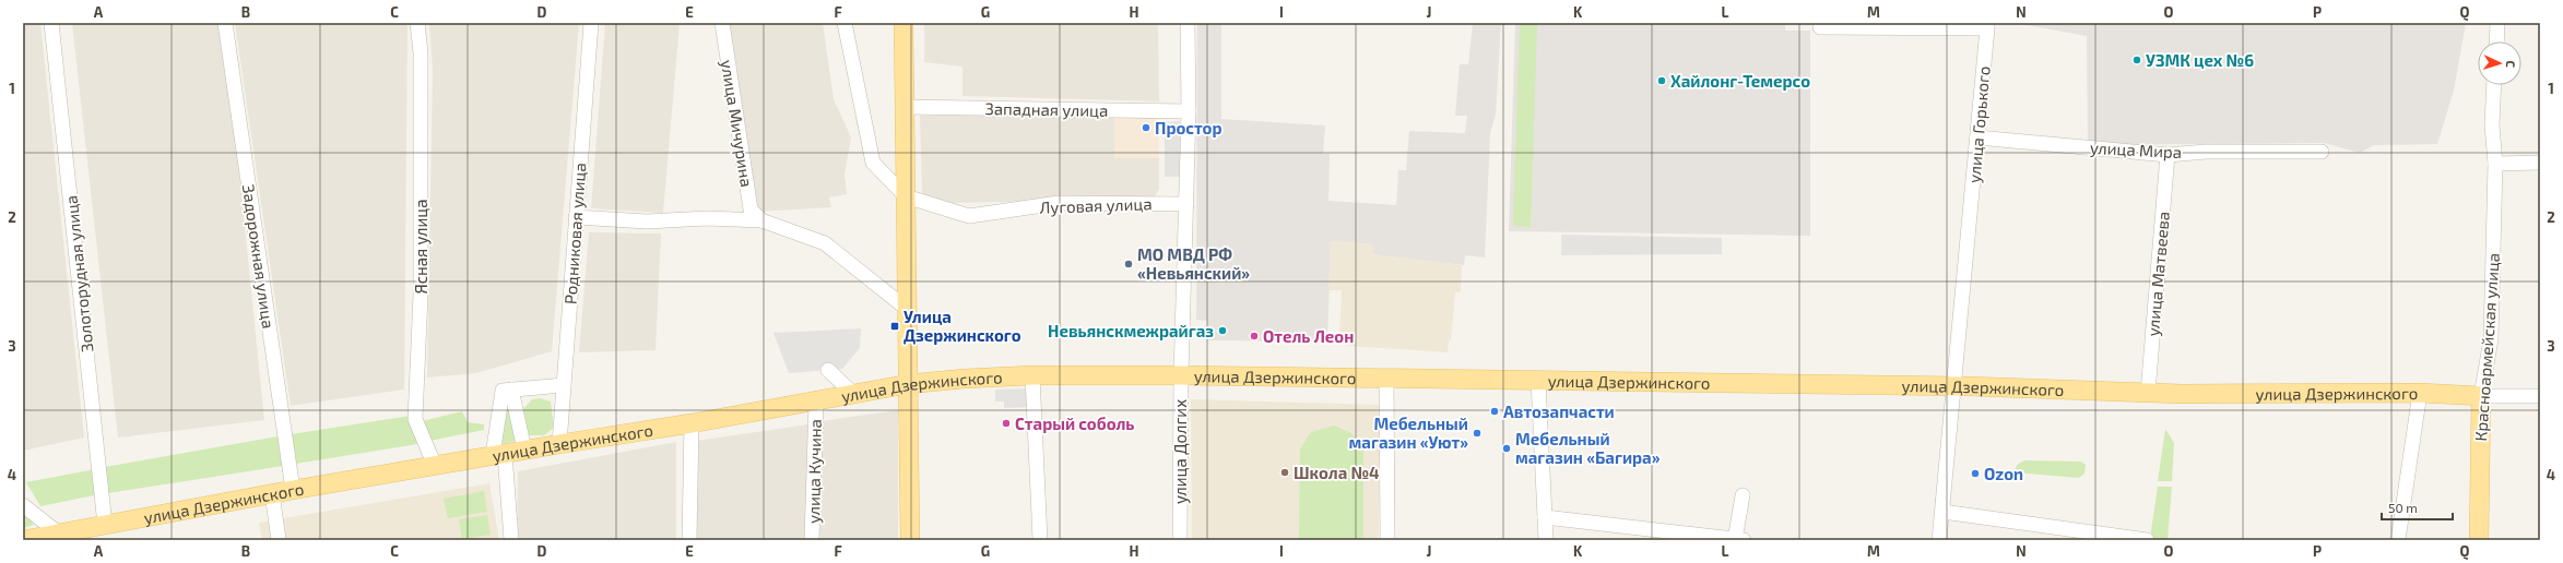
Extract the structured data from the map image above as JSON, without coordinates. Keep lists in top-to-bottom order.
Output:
{
  "streets": {
    "main road": ["Красноармейская улица", "улица Дзержинского"],
    "street": [
      "Западная улица",
      "улица Мичурина",
      "улица Горького",
      "улица Мира",
      "Луговая улица",
      "Родниковая улица",
      "Ясная улица",
      "Задорожная улица",
      "Золоторудная улица",
      "улица Матвеева",
      "улица Долгих",
      "улица Кучина"
    ]
  },
  "crossings": [
    ["Западная улица", "улица Долгих"],
    ["улица Горького", "улица Мира"],
    ["улица Горького", "улица Дзержинского"],
    ["улица Мира", "улица Матвеева"],
    ["Луговая улица", "улица Долгих"],
    ["Родниковая улица", "улица Дзержинского"],
    ["Ясная улица", "улица Дзержинского"],
    ["Задорожная улица", "улица Дзержинского"],
    ["Золоторудная улица", "улица Дзержинского"],
    ["улица Матвеева", "улица Дзержинского"],
    ["Красноармейская улица", "улица Дзержинского"],
    ["улица Дзержинского", "улица Долгих"],
    ["улица Дзержинского", "улица Кучина"]
  ],
  "places": {
    "other": [
      "УЗМК цех №6",
      "Хайлонг-Темерсо",
      "Простор",
      "МО МВД РФ «Невьянский»",
      "Невьянскмежрайгаз",
      "Отель Леон",
      "Автозапчасти",
      "Старый соболь",
      "Мебельный магазин «Уют»",
      "Мебельный магазин «Багира»",
      "Школа №4",
      "Ozon"
    ],
    "transit": ["Улица Дзержинского"]
  },
  "scale_bar": "50 m",
  "north": "right",
  "grid": {
    "columns": [
      "A",
      "B",
      "C",
      "D",
      "E",
      "F",
      "G",
      "H",
      "I",
      "J",
      "K",
      "L",
      "M",
      "N",
      "O",
      "P",
      "Q"
    ],
    "rows": [
      "1",
      "2",
      "3",
      "4"
    ]
  }
}
